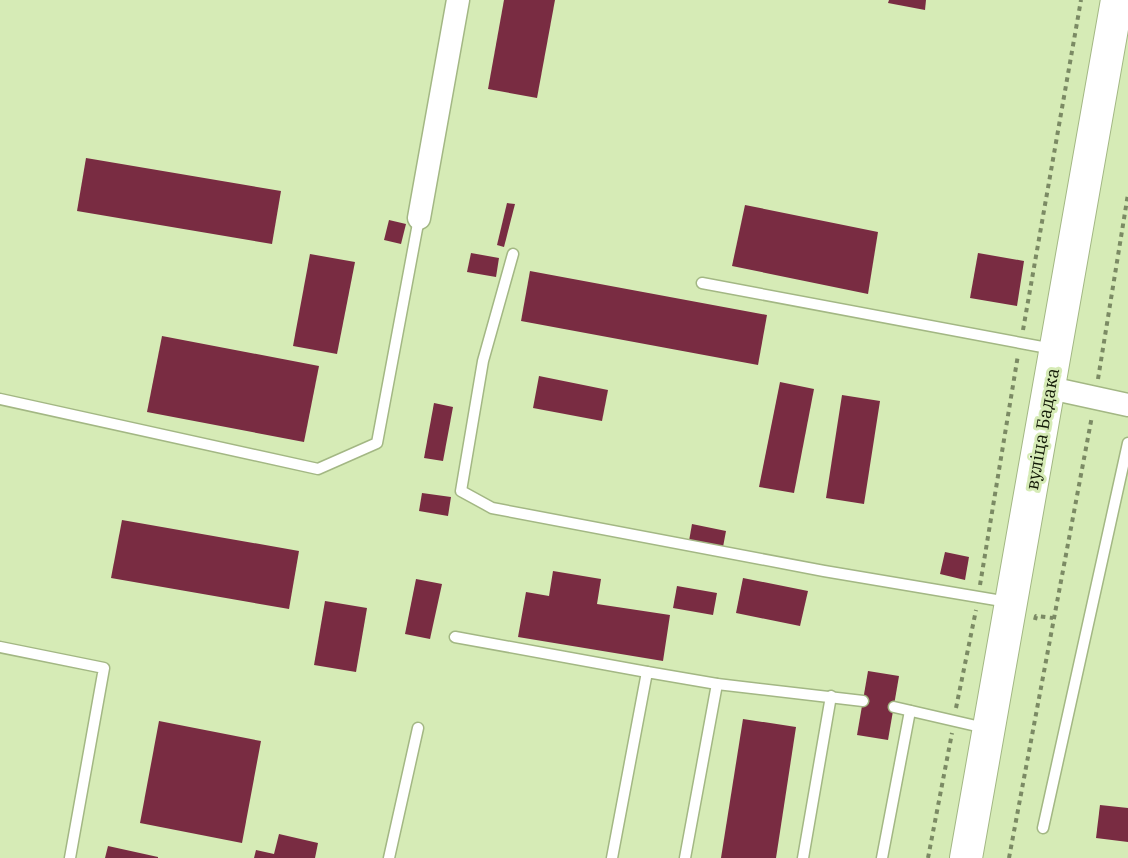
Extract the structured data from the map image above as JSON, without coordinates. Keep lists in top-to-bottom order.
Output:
{
  "streets": {
    "main road": ["вуліца Бадака"]
  }
}
